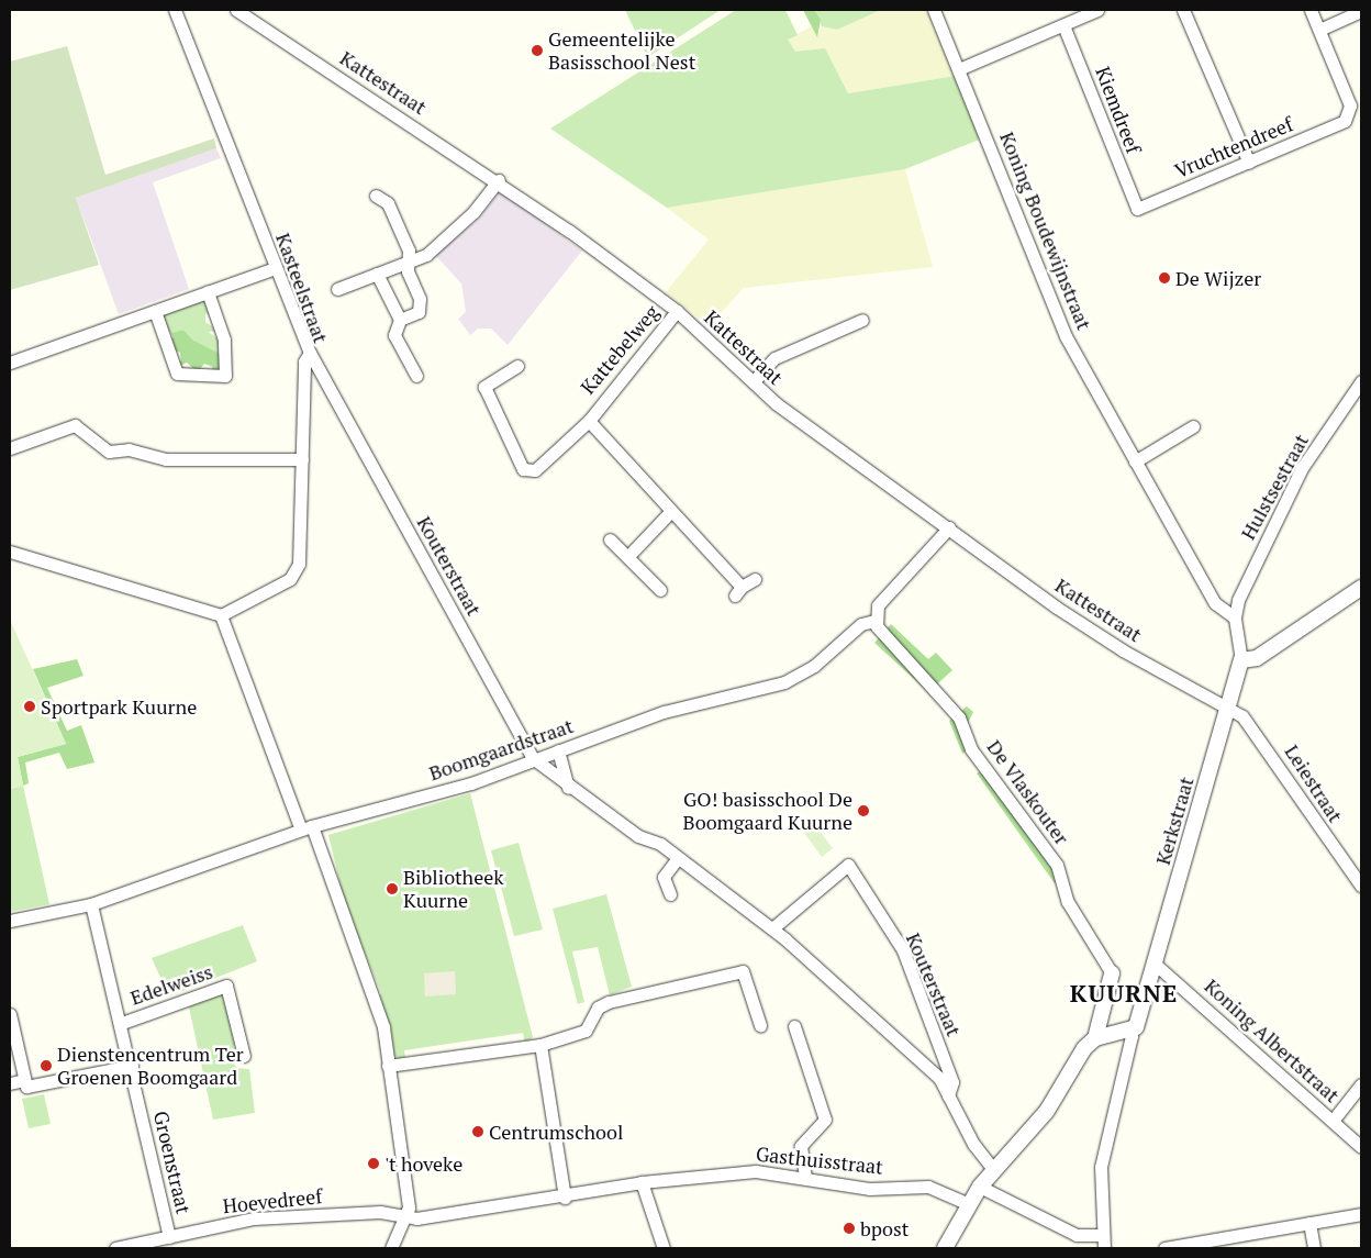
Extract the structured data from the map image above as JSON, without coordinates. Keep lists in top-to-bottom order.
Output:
{
  "streets": {
    "street": [
      "Kattestraat",
      "Kiemdreef",
      "Vruchtendreef",
      "Koning Boudewijnstraat",
      "Kasteelstraat",
      "Kattebelweg",
      "Hulstsestraat",
      "Kouterstraat",
      "Boomgaardstraat",
      "Leiestraat",
      "De Vlaskouter",
      "Kerkstraat",
      "Edelweiss",
      "Koning Albertstraat",
      "Gasthuisstraat",
      "Groenstraat",
      "Hoevedreef"
    ]
  },
  "crossings": [
    ["Kattestraat", "Kattebelweg"],
    ["Kattestraat", "Leiestraat"],
    ["Kattestraat", "Kerkstraat"],
    ["Kiemdreef", "Vruchtendreef"],
    ["Koning Boudewijnstraat", "Hulstsestraat"],
    ["Koning Boudewijnstraat", "Kerkstraat"],
    ["Kasteelstraat", "Kouterstraat"],
    ["Hulstsestraat", "Kerkstraat"],
    ["Kouterstraat", "Boomgaardstraat"],
    ["Boomgaardstraat", "De Vlaskouter"],
    ["Boomgaardstraat", "Groenstraat"],
    ["Leiestraat", "Kerkstraat"],
    ["Kerkstraat", "Koning Albertstraat"],
    ["Edelweiss", "Groenstraat"],
    ["Gasthuisstraat", "Hoevedreef"],
    ["Groenstraat", "Hoevedreef"]
  ],
  "districts": ["KUURNE"],
  "places": [
    "Gemeentelijke Basisschool Nest",
    "De Wijzer",
    "Sportpark Kuurne",
    "GO! basisschool De Boomgaard Kuurne",
    "Bibliotheek Kuurne",
    "Dienstencentrum Ter Groenen Boomgaard",
    "Centrumschool",
    "'t hoveke",
    "bpost"
  ]
}
